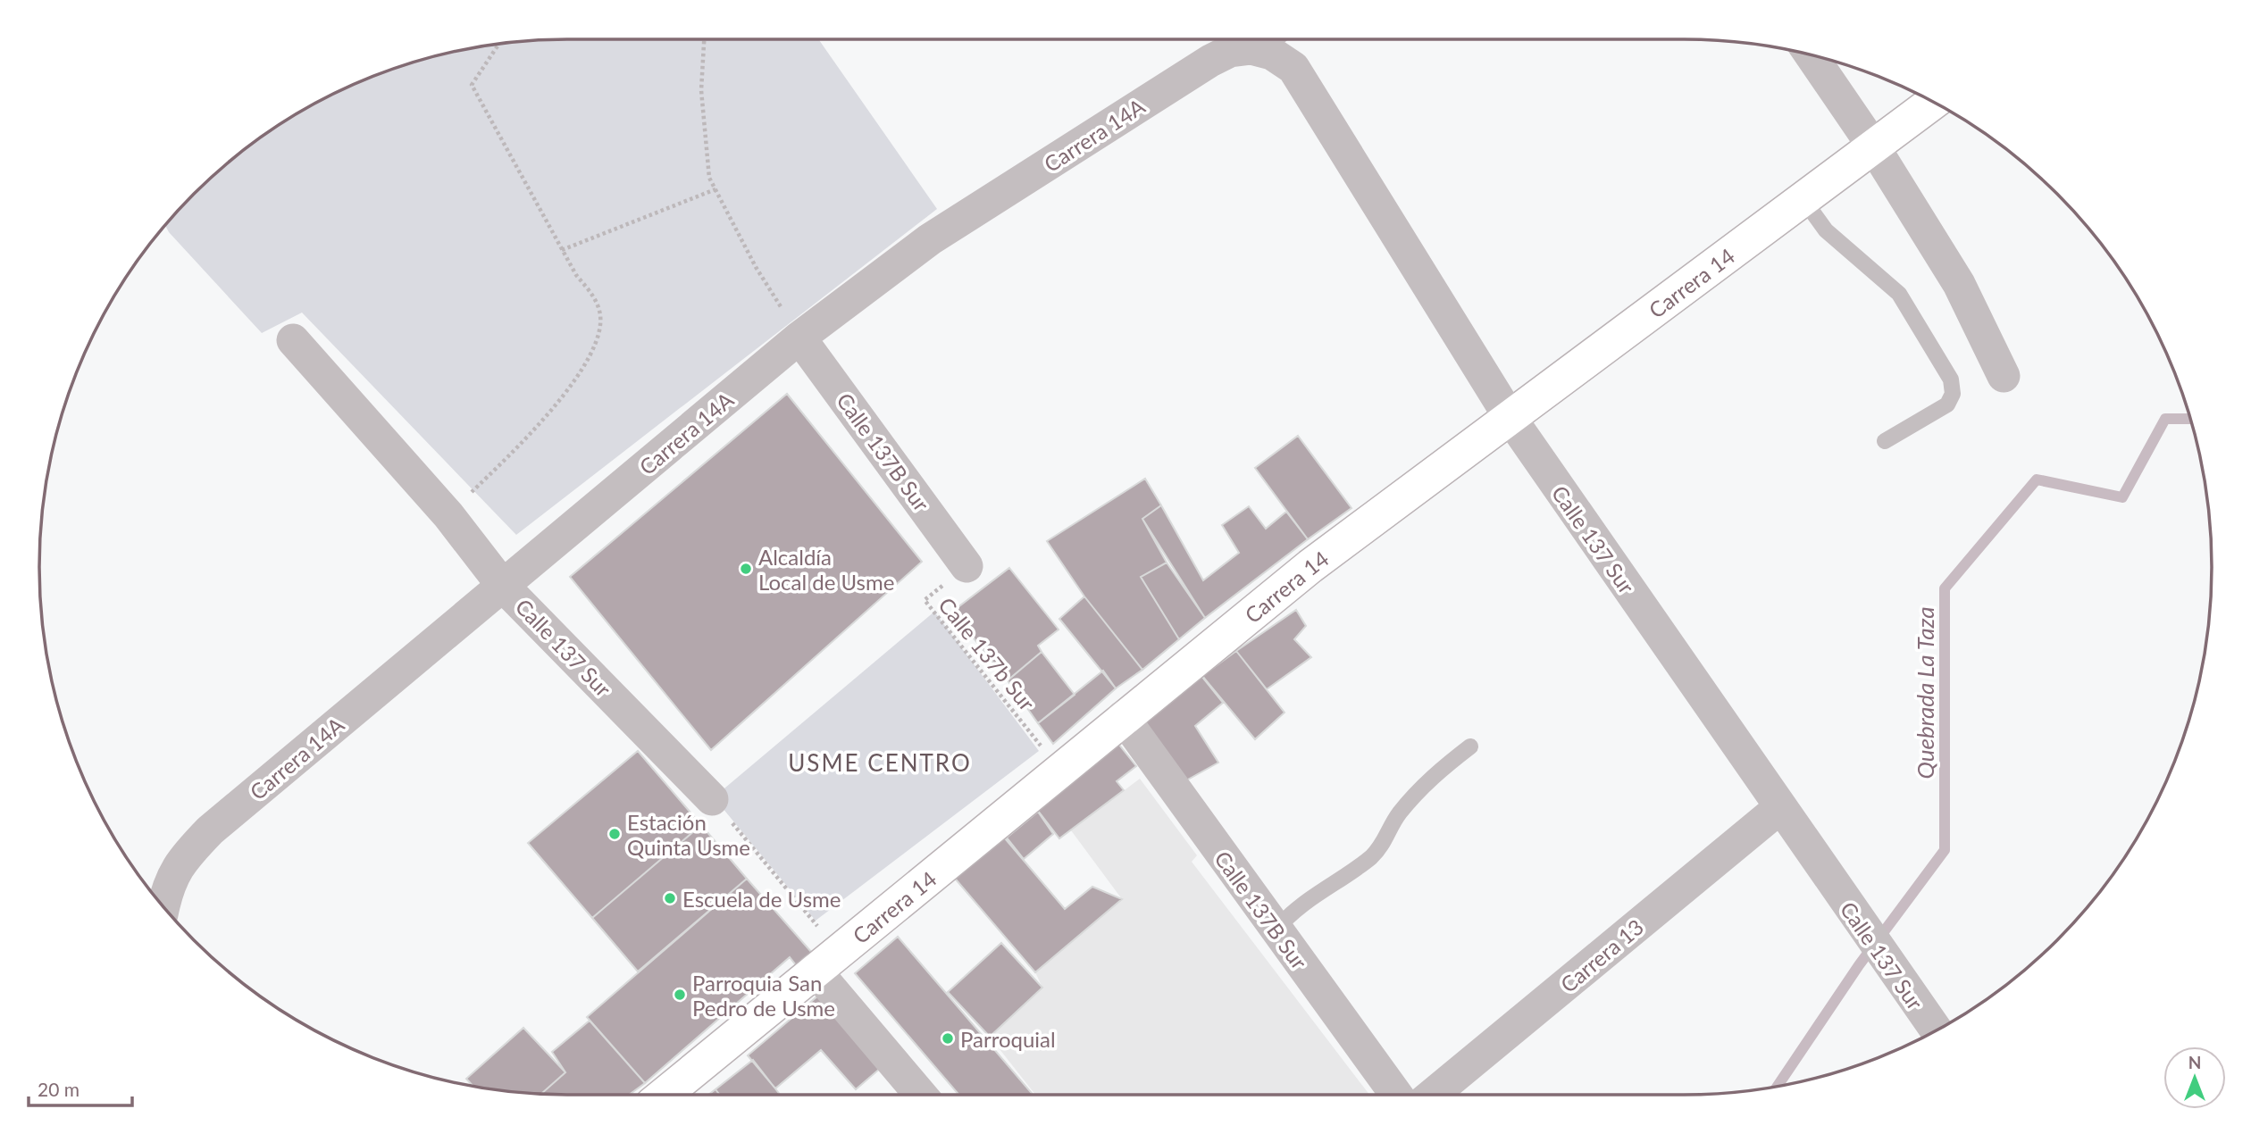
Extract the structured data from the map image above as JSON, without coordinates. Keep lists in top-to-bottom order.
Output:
{
  "streets": {
    "street": [
      "Carrera 14A",
      "Carrera 14",
      "Calle 137B Sur",
      "Calle 137 Sur",
      "Carrera 13"
    ],
    "path": ["Calle 137b Sur"]
  },
  "crossings": [
    ["Carrera 14A", "Calle 137B Sur"],
    ["Carrera 14A", "Calle 137 Sur"],
    ["Carrera 14", "Calle 137B Sur"],
    ["Carrera 14", "Calle 137 Sur"],
    ["Carrera 14", "Calle 137b Sur"],
    ["Calle 137B Sur", "Calle 137b Sur"],
    ["Calle 137 Sur", "Carrera 13"]
  ],
  "districts": ["USME CENTRO"],
  "water": ["Quebrada La Taza"],
  "places": [
    "Alcaldía Local de Usme",
    "Estación Quinta Usme",
    "Escuela de Usme",
    "Parroquia San Pedro de Usme",
    "Parroquial"
  ],
  "scale_bar": "20 m",
  "north": "top"
}
